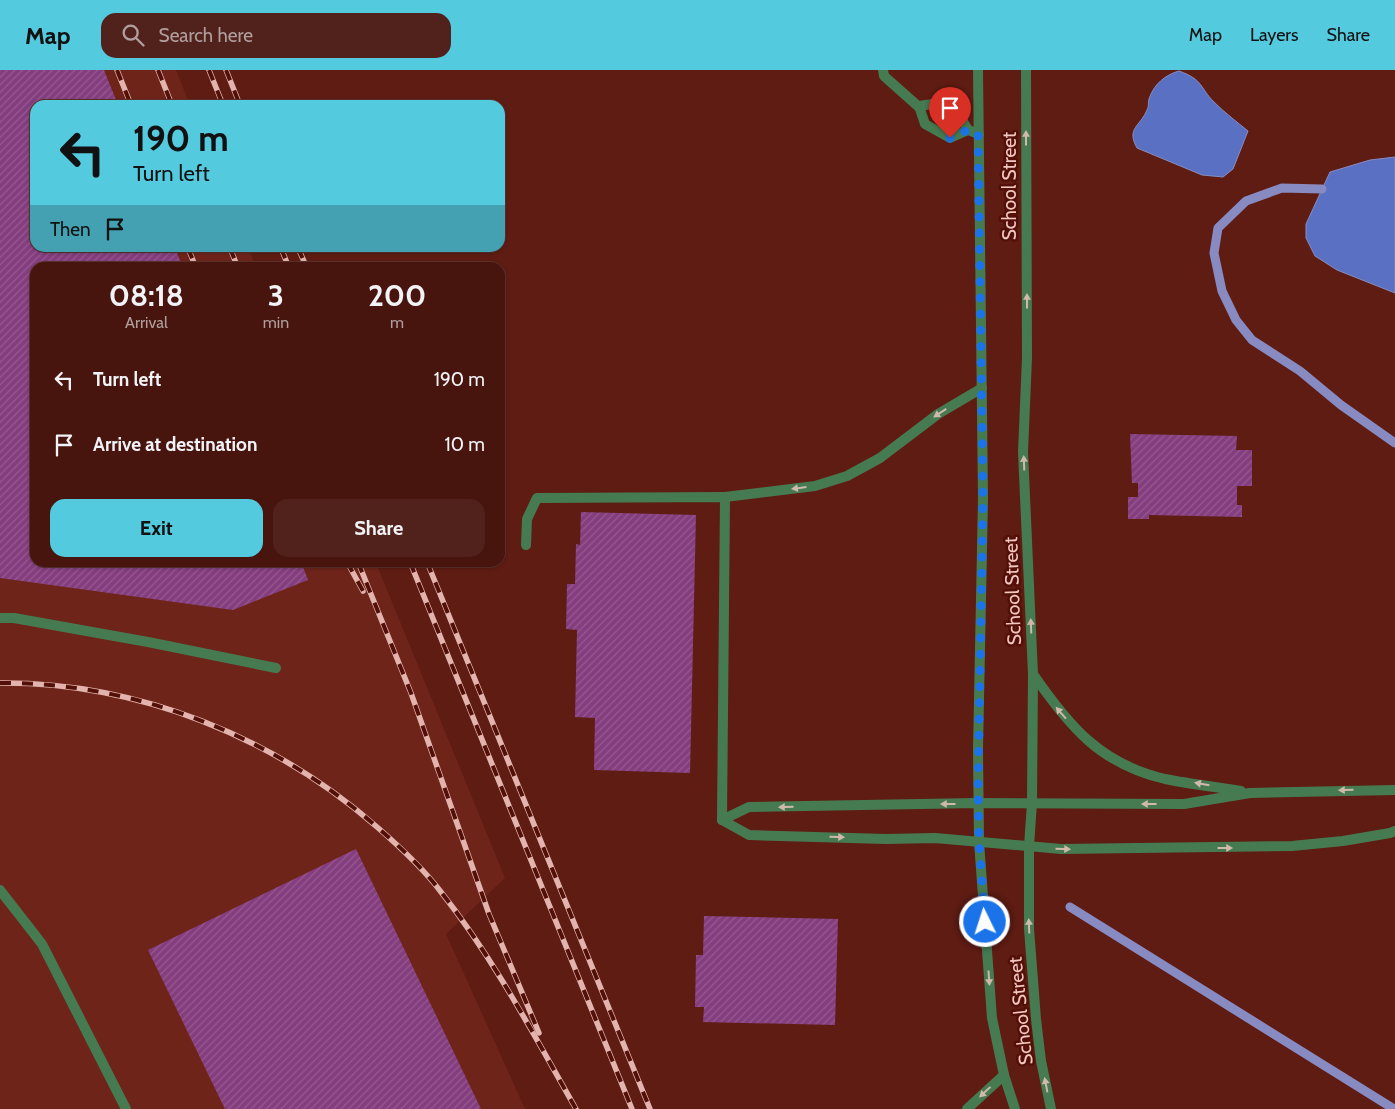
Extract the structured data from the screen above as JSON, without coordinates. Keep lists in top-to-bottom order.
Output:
{
  "streets": {
    "street": ["School Street"]
  },
  "page": {
    "header": "Map",
    "search": "Search here",
    "nav": ["Map", "Layers", "Share"],
    "turn": ["190 m", "Turn left"],
    "then": "Then",
    "eta": [
      "08:18",
      "Arrival",
      "3",
      "min",
      "200",
      "m"
    ],
    "list": [
      {
        "name": "Turn left",
        "value": "190 m"
      },
      {
        "name": "Arrive at destination",
        "value": "10 m"
      }
    ],
    "buttons": ["Exit", "Share"]
  }
}
